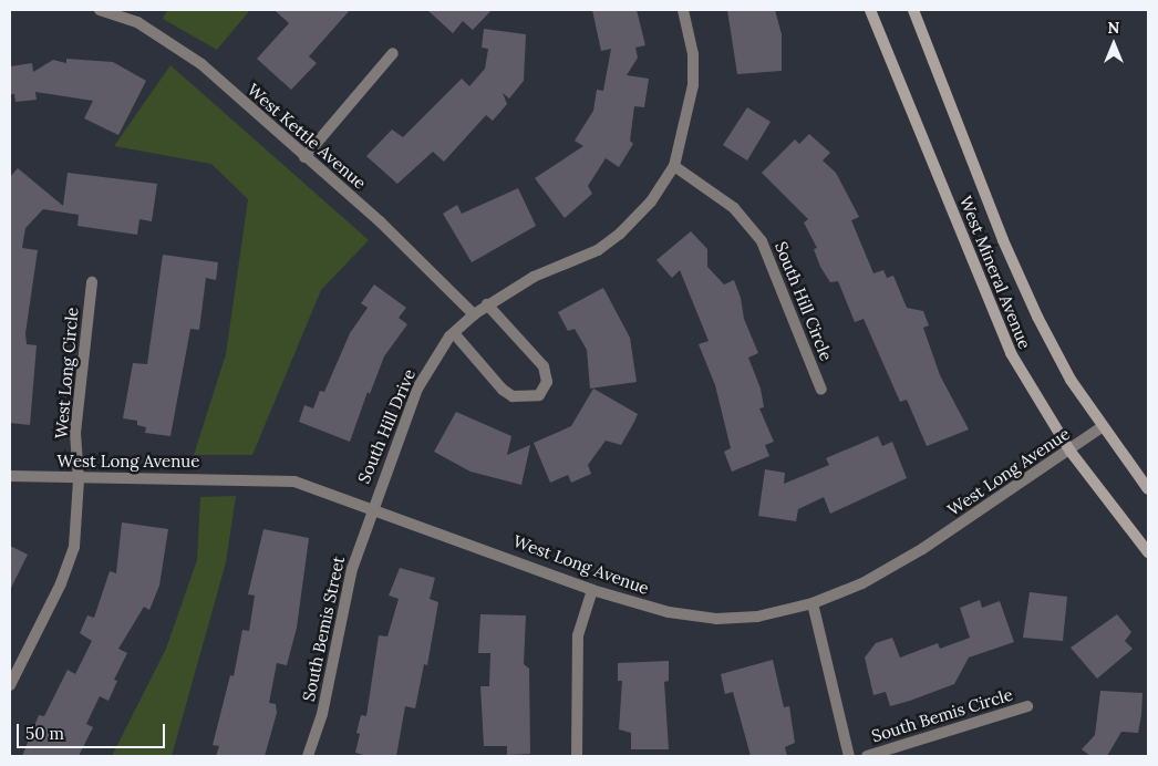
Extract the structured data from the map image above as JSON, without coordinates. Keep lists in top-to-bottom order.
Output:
{
  "streets": {
    "main road": ["West Mineral Avenue"],
    "street": [
      "West Kettle Avenue",
      "South Hill Circle",
      "West Long Circle",
      "South Hill Drive",
      "West Long Avenue",
      "South Bemis Street",
      "South Bemis Circle"
    ]
  },
  "crossings": [
    ["West Kettle Avenue", "South Hill Drive"],
    ["West Mineral Avenue", "West Long Avenue"],
    ["South Hill Circle", "South Hill Drive"],
    ["West Long Circle", "West Long Avenue"],
    ["South Hill Drive", "West Long Avenue"],
    ["South Hill Drive", "South Bemis Street"],
    ["West Long Avenue", "South Bemis Street"]
  ],
  "scale_bar": "50 m",
  "north": "top"
}
